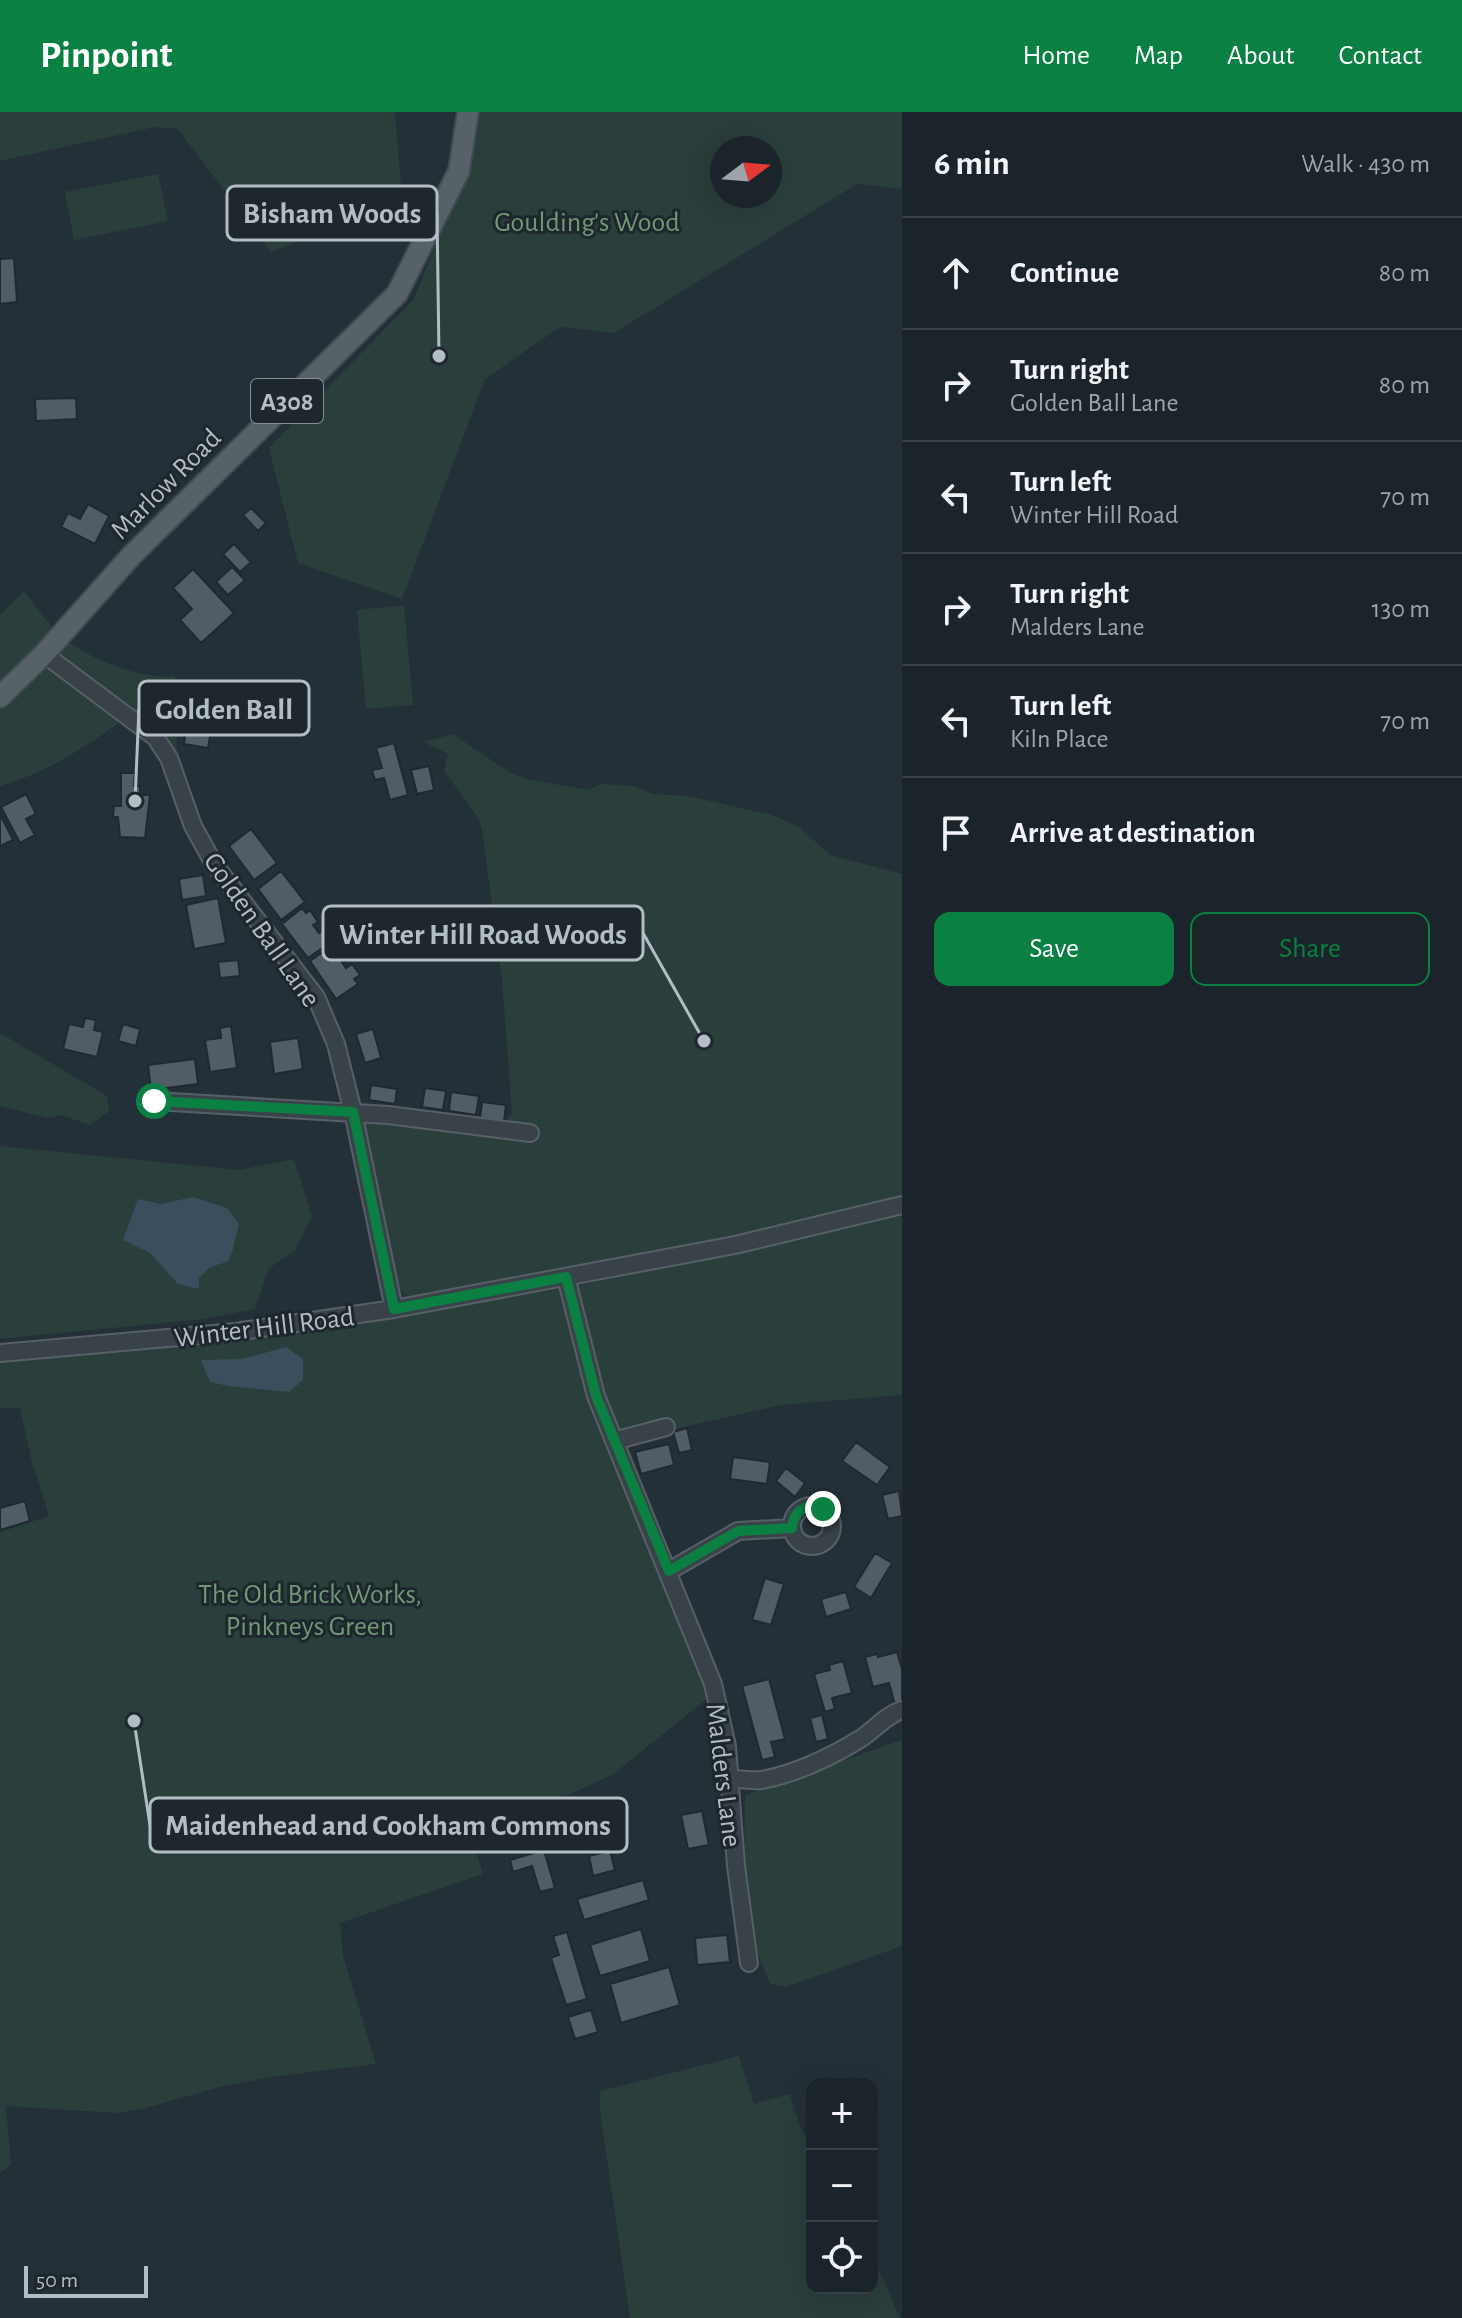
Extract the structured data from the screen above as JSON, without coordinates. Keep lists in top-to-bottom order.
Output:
{
  "streets": {
    "main road": ["A308", "Marlow Road"],
    "street": ["Golden Ball Lane", "Winter Hill Road", "Malders Lane"]
  },
  "crossings": [
    ["A308", "Marlow Road"],
    ["A308", "Golden Ball Lane"],
    ["Marlow Road", "Golden Ball Lane"],
    ["Golden Ball Lane", "Winter Hill Road"],
    ["Winter Hill Road", "Malders Lane"]
  ],
  "parks": ["Goulding's Wood", "The Old Brick Works, Pinkneys Green"],
  "places": [
    "Bisham Woods",
    "Golden Ball",
    "Winter Hill Road Woods",
    "Maidenhead and Cookham Commons"
  ],
  "scale_bar": "50 m",
  "north": "right",
  "page": {
    "header": "Pinpoint",
    "nav": [
      "Home",
      "Map",
      "About",
      "Contact"
    ],
    "heading": ["6 min", "Walk · 430 m"],
    "list": [
      ["Continue", "80 m"],
      ["Turn right", "Golden Ball Lane", "80 m"],
      ["Turn left", "Winter Hill Road", "70 m"],
      ["Turn right", "Malders Lane", "130 m"],
      ["Turn left", "Kiln Place", "70 m"],
      "Arrive at destination"
    ],
    "buttons": ["Save", "Share"],
    "map_buttons": ["+", "−"],
    "scale": "50 m"
  }
}
